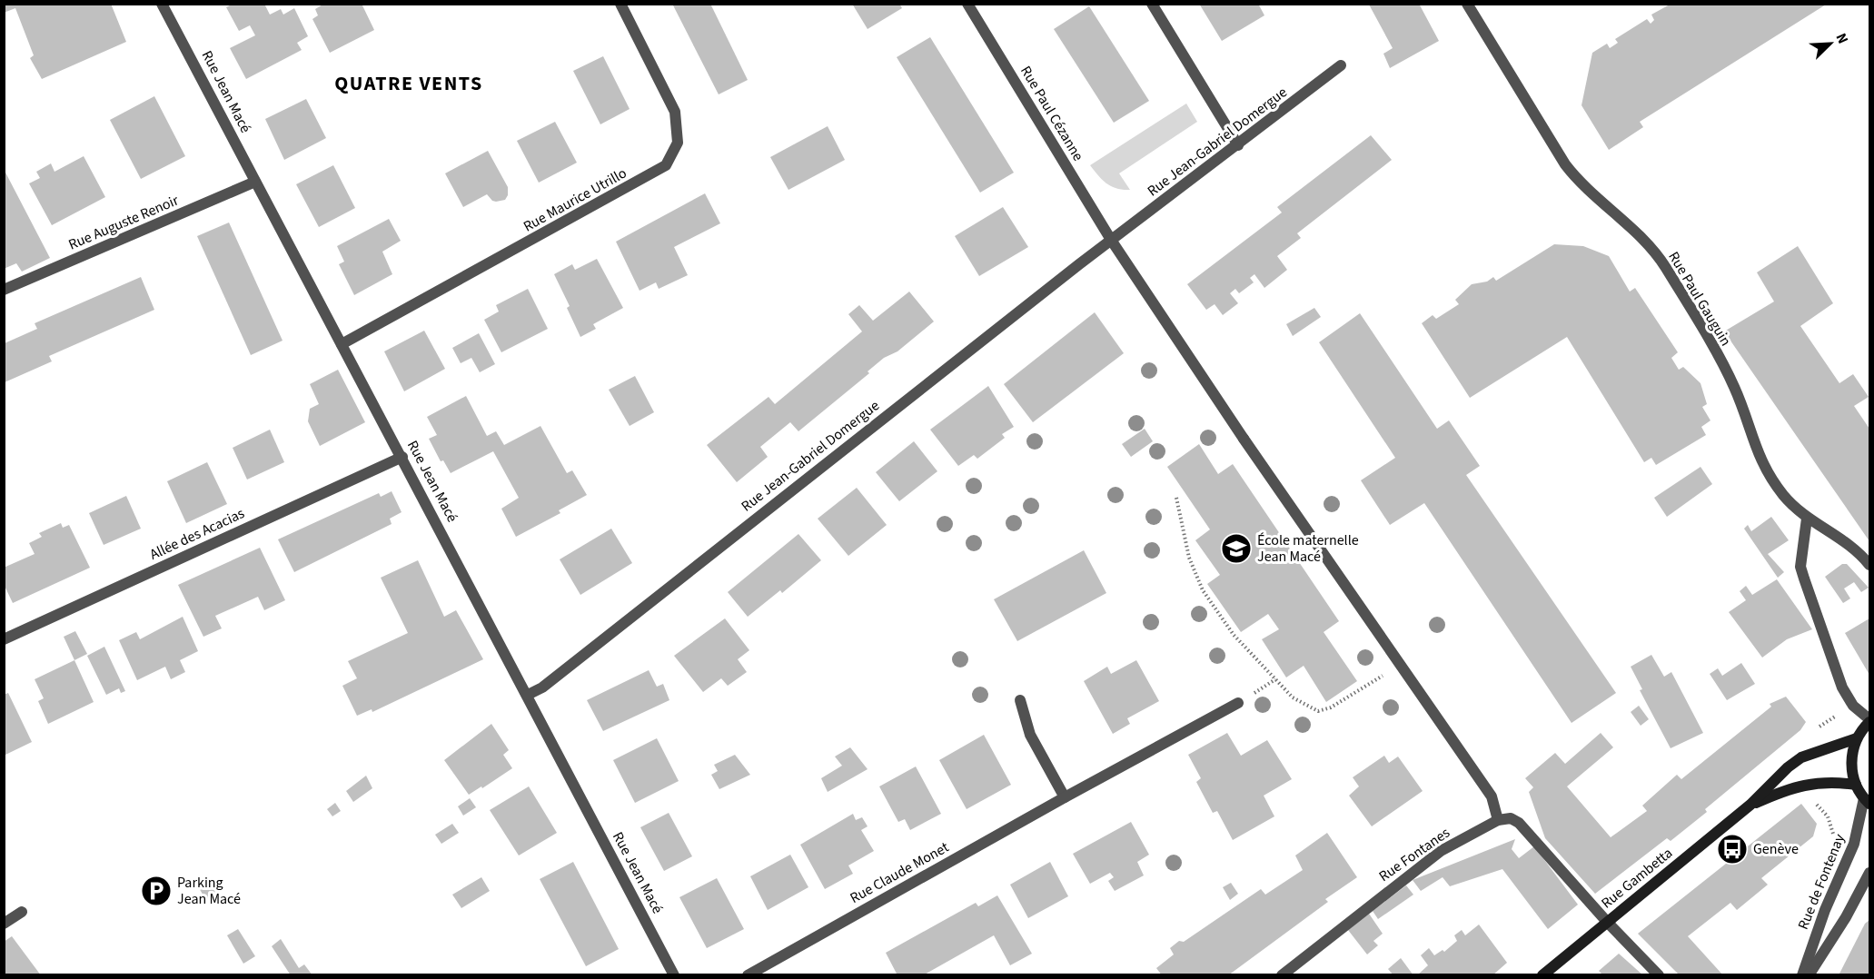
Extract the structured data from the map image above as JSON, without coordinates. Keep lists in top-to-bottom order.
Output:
{
  "streets": {
    "main road": ["Rue Gambetta"],
    "street": [
      "Rue Jean Macé",
      "Rue Paul Cézanne",
      "Rue Jean-Gabriel Domergue",
      "Rue Maurice Utrillo",
      "Rue Auguste Renoir",
      "Rue Paul Gauguin",
      "Allée des Acacias",
      "Rue Fontanes",
      "Rue Claude Monet",
      "Rue de Fontenay"
    ]
  },
  "crossings": [
    ["Rue Jean Macé", "Rue Jean-Gabriel Domergue"],
    ["Rue Jean Macé", "Rue Maurice Utrillo"],
    ["Rue Jean Macé", "Rue Auguste Renoir"],
    ["Rue Jean Macé", "Allée des Acacias"],
    ["Rue Paul Cézanne", "Rue Jean-Gabriel Domergue"]
  ],
  "districts": ["QUATRE VENTS"],
  "places": {
    "school or university": ["École maternelle Jean Macé"],
    "bus stop": ["Genève"],
    "parking": ["Parking Jean Macé"]
  },
  "north": "top right"
}
